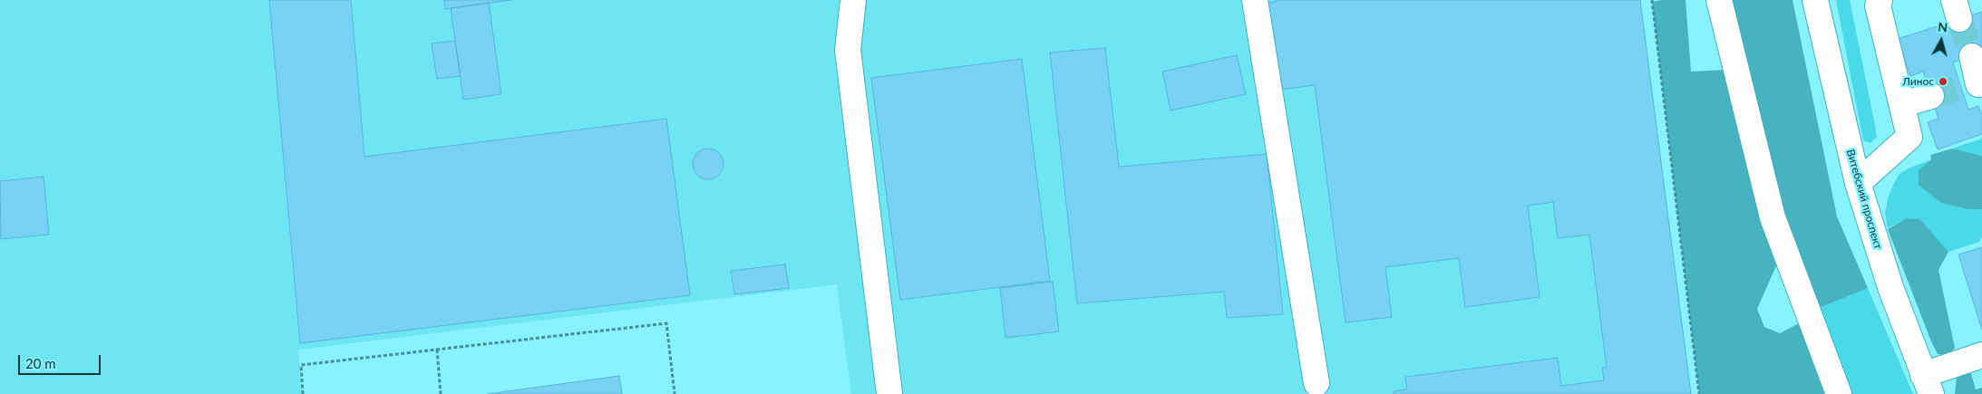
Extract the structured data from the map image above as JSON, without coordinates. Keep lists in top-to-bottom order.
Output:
{
  "streets": {
    "street": ["Витебский проспект"]
  },
  "places": ["Линос"],
  "scale_bar": "20 m",
  "north": "top"
}
